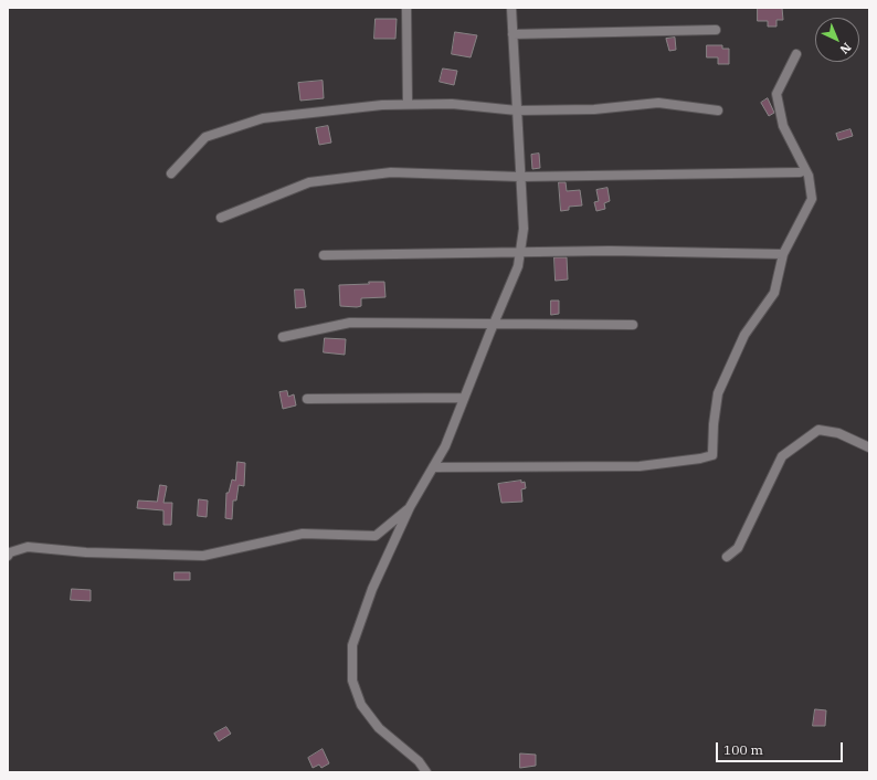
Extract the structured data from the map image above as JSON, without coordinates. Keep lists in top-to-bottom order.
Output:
{
  "scale_bar": "100 m",
  "north": "bottom right"
}
